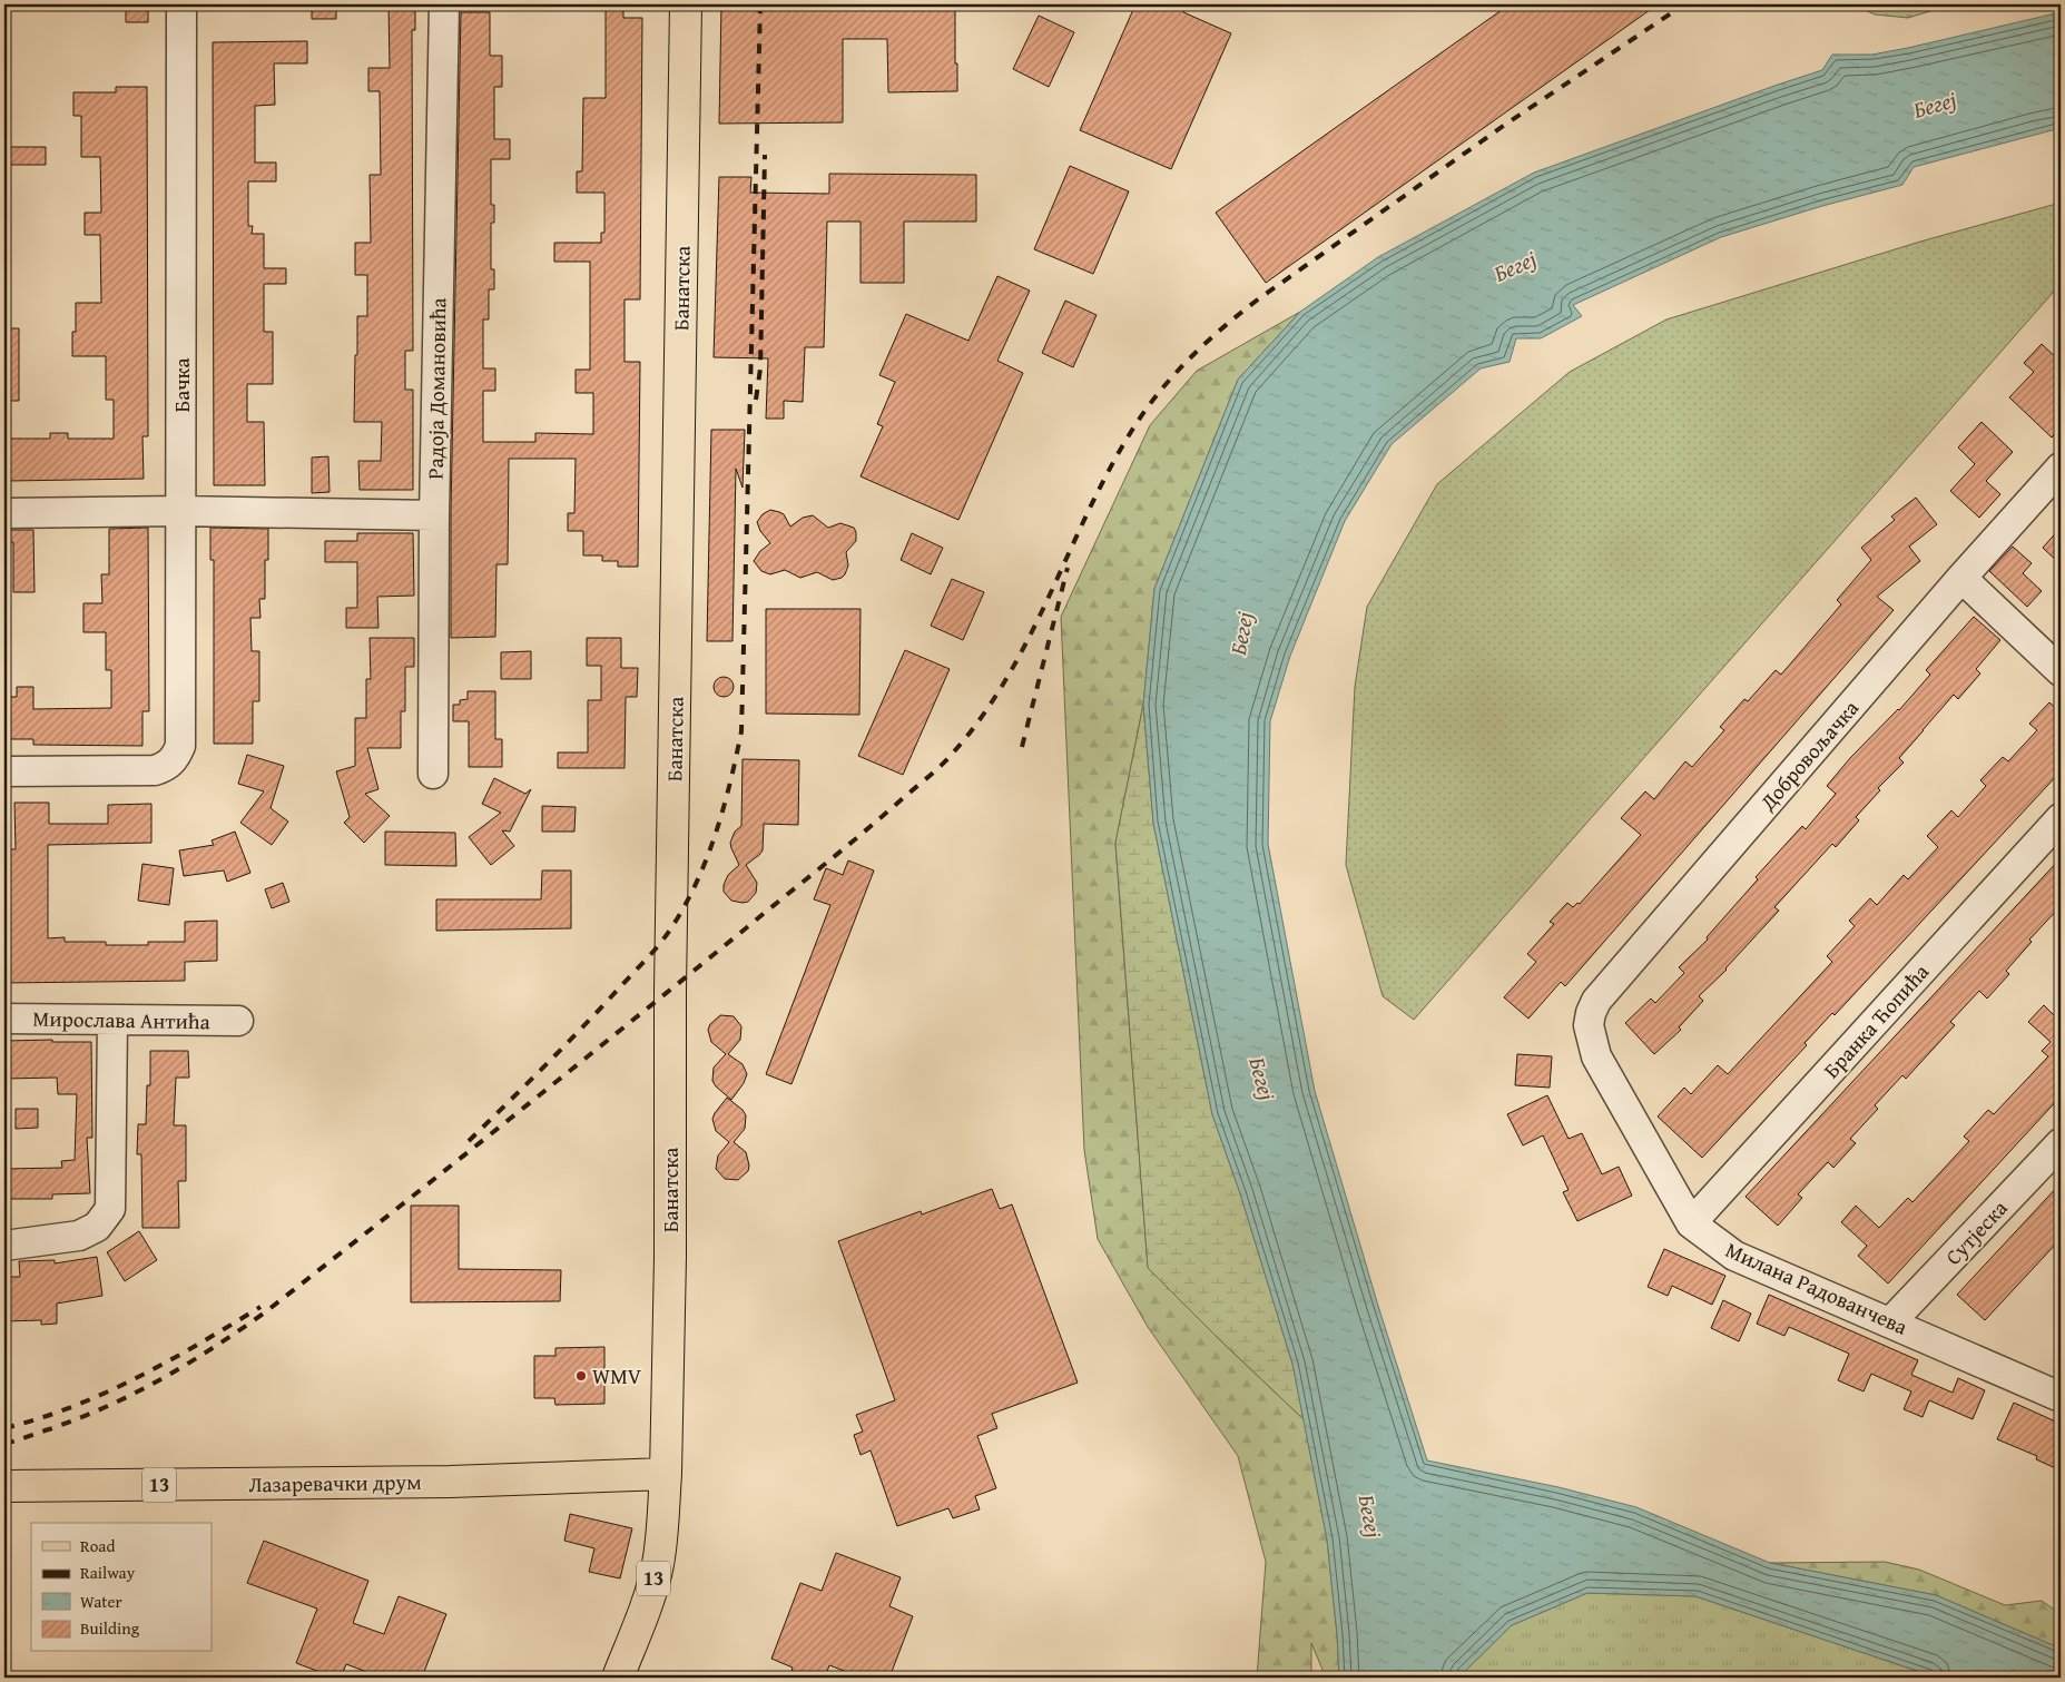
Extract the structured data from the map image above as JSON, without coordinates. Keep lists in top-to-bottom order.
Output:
{
  "streets": {
    "main road": ["Банатска", "Лазаревачки друм", "13"],
    "street": [
      "Бачка",
      "Радоја Домановића",
      "Добровољачка",
      "Мирослава Антића",
      "Бранка Ћопића",
      "Сутјеска",
      "Милана Радованчева"
    ]
  },
  "crossings": [
    ["Банатска", "Лазаревачки друм"],
    ["Банатска", "13"],
    ["Добровољачка", "Милана Радованчева"],
    ["Бранка Ћопића", "Милана Радованчева"],
    ["Сутјеска", "Милана Радованчева"],
    ["Лазаревачки друм", "13"]
  ],
  "water": ["Бегеј"],
  "places": ["WMV"],
  "legend": [
    "Road",
    "Railway",
    "Water",
    "Building"
  ]
}
